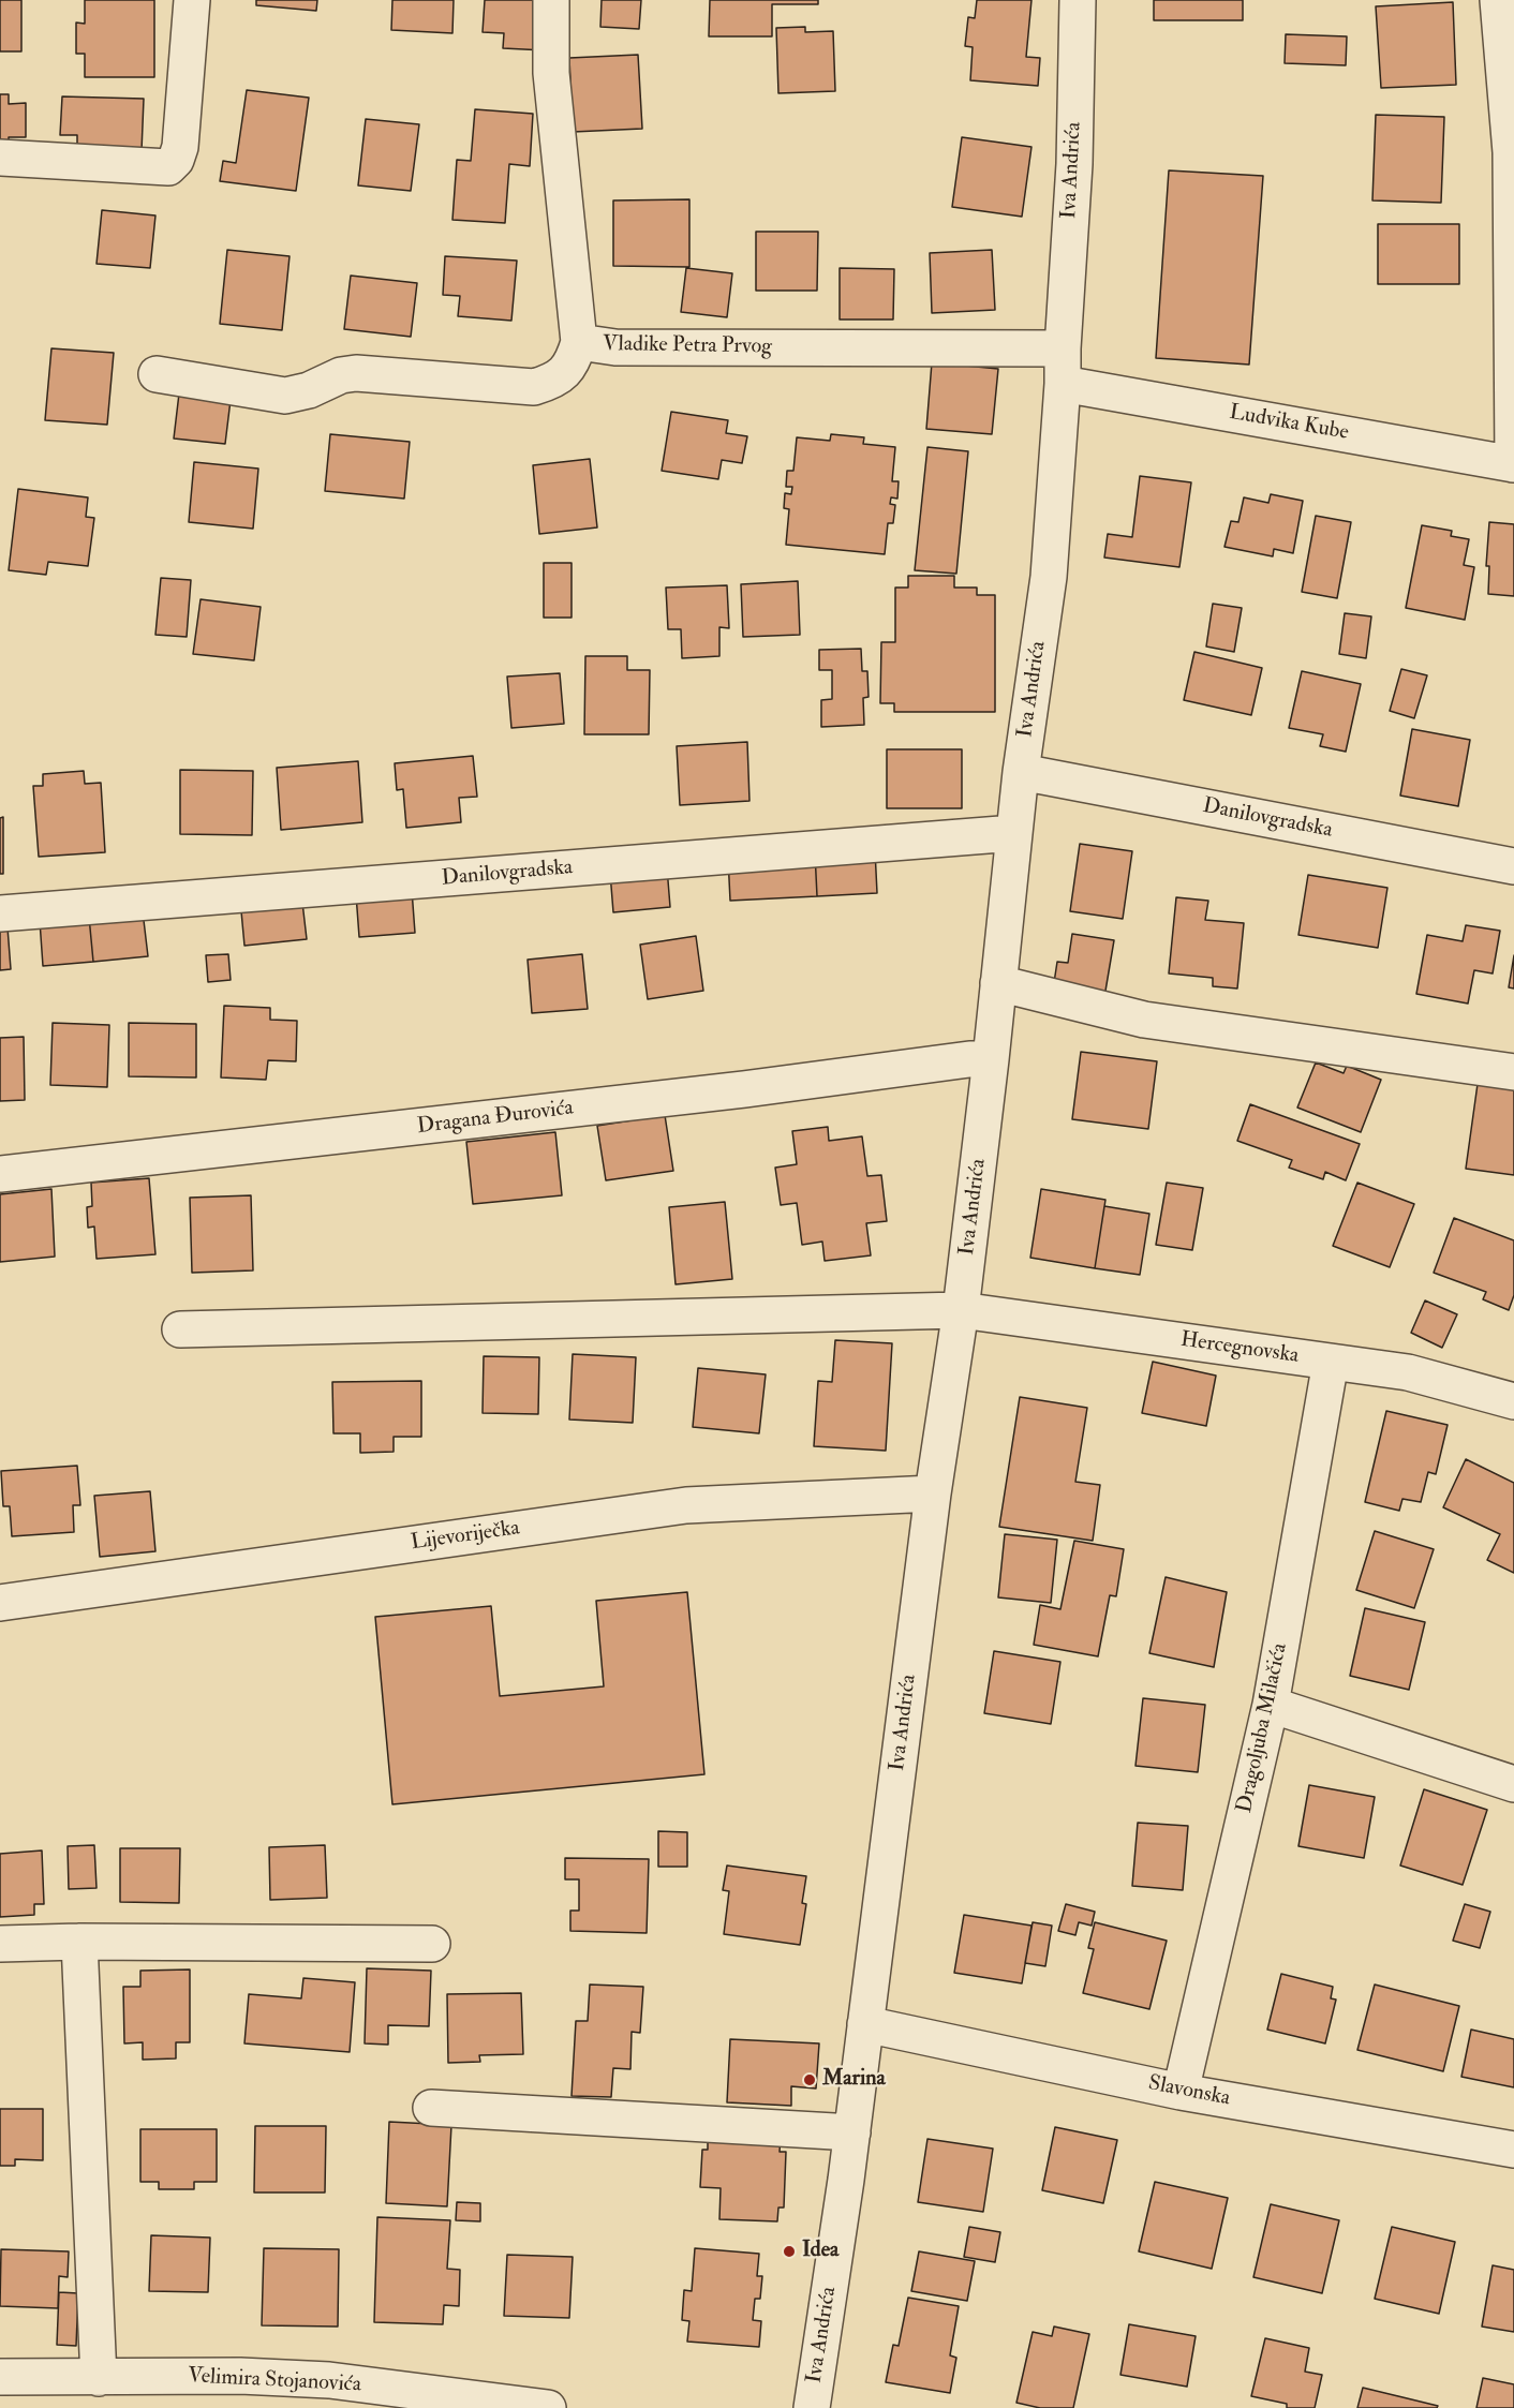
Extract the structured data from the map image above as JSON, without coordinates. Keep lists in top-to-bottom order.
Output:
{
  "streets": {
    "street": [
      "Iva Andrića",
      "Vladike Petra Prvog",
      "Ludvika Kube",
      "Danilovgradska",
      "Dragana Đurovića",
      "Hercegnovska",
      "Lijevoriječka",
      "Dragoljuba Milačića",
      "Slavonska",
      "Velimira Stojanovića"
    ]
  },
  "crossings": [
    ["Iva Andrića", "Vladike Petra Prvog"],
    ["Iva Andrića", "Ludvika Kube"],
    ["Iva Andrića", "Danilovgradska"],
    ["Iva Andrića", "Dragana Đurovića"],
    ["Iva Andrića", "Hercegnovska"],
    ["Iva Andrića", "Lijevoriječka"],
    ["Iva Andrića", "Slavonska"],
    ["Hercegnovska", "Dragoljuba Milačića"],
    ["Dragoljuba Milačića", "Slavonska"]
  ],
  "places": ["Marina", "Idea"]
}
